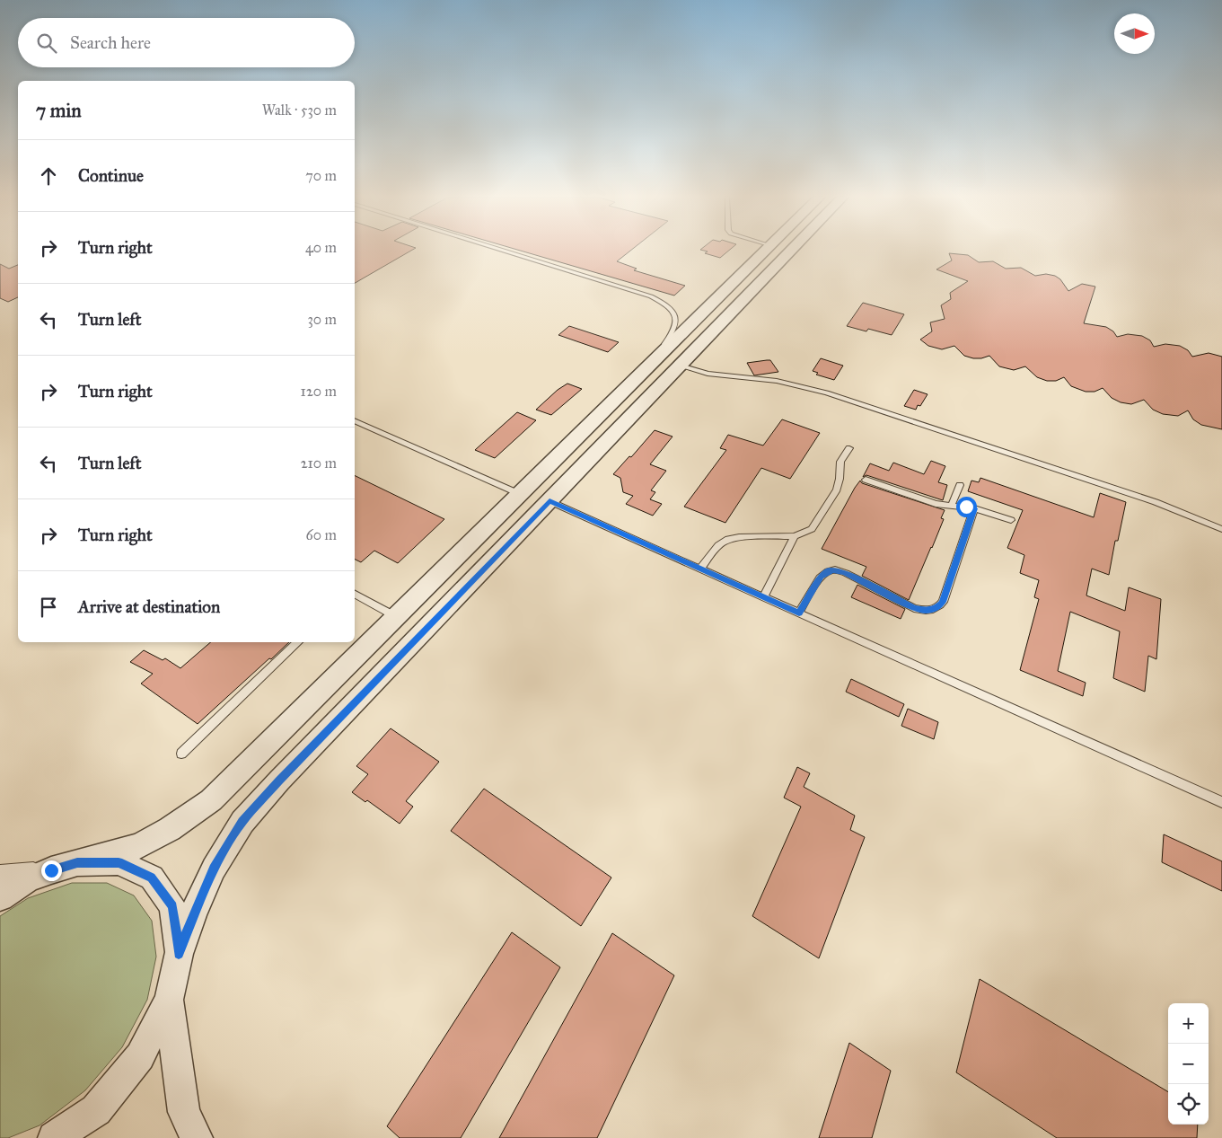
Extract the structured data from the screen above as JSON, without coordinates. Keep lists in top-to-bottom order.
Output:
{
  "north": "right",
  "page": {
    "search": "Search here",
    "heading": ["7 min", "Walk · 530 m"],
    "list": [
      ["Continue", "70 m"],
      ["Turn right", "40 m"],
      ["Turn left", "30 m"],
      ["Turn right", "120 m"],
      ["Turn left", "210 m"],
      ["Turn right", "60 m"],
      "Arrive at destination"
    ],
    "map_buttons": ["+", "−"]
  }
}
